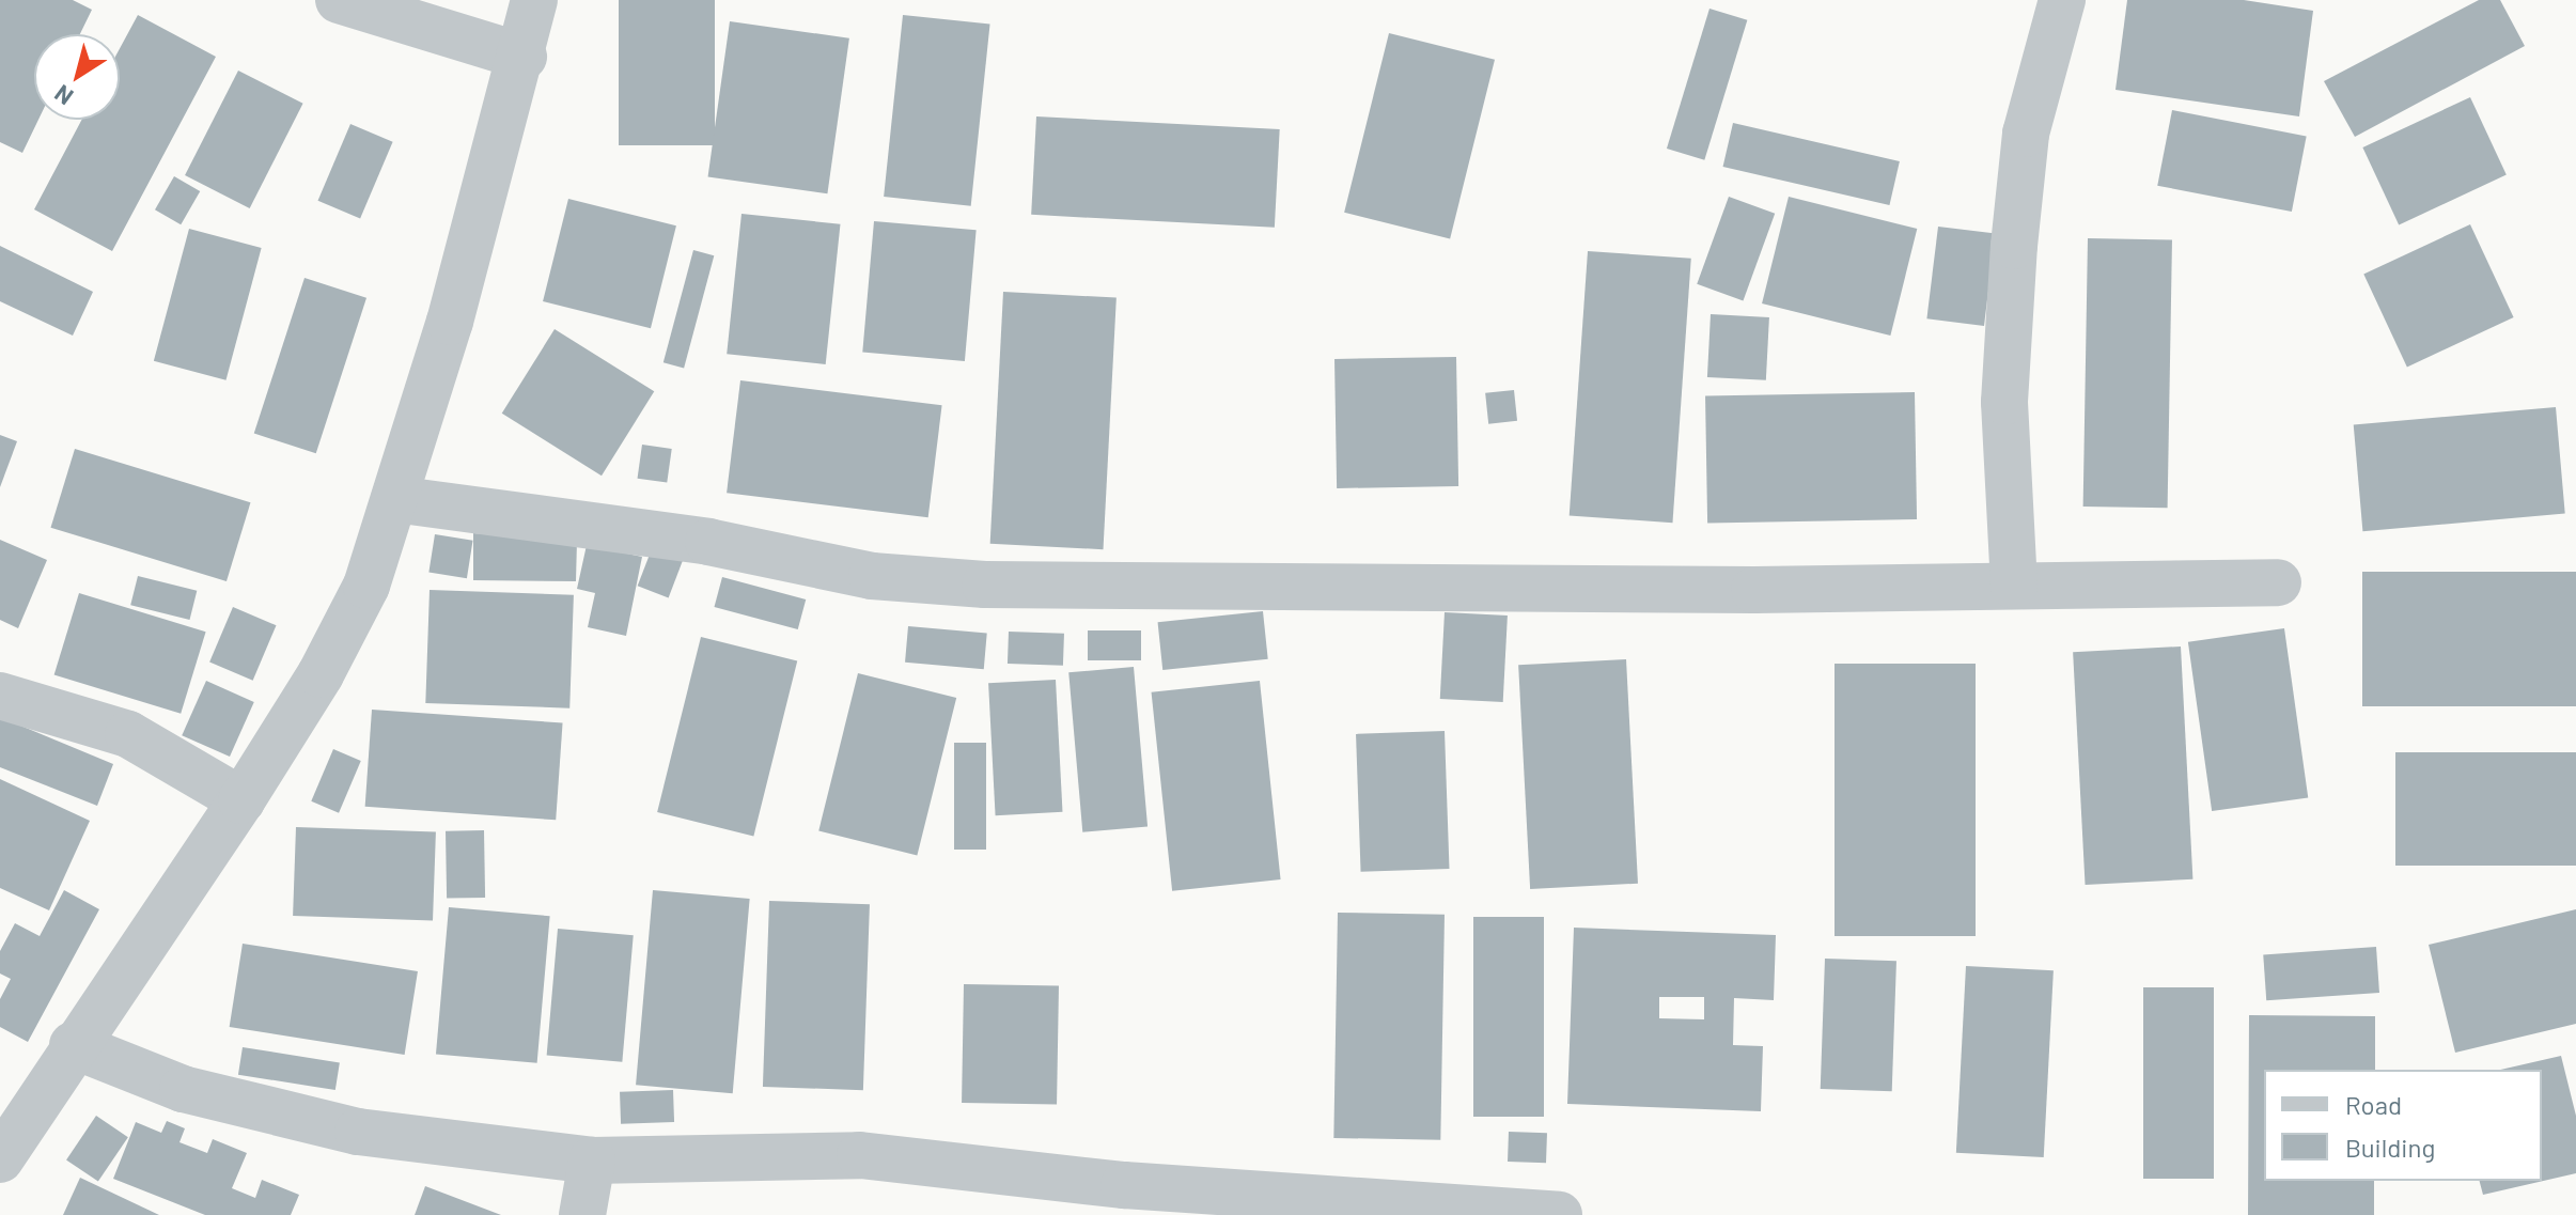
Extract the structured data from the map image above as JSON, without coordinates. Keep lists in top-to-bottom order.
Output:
{
  "legend": ["Road", "Building"],
  "north": "bottom left"
}
